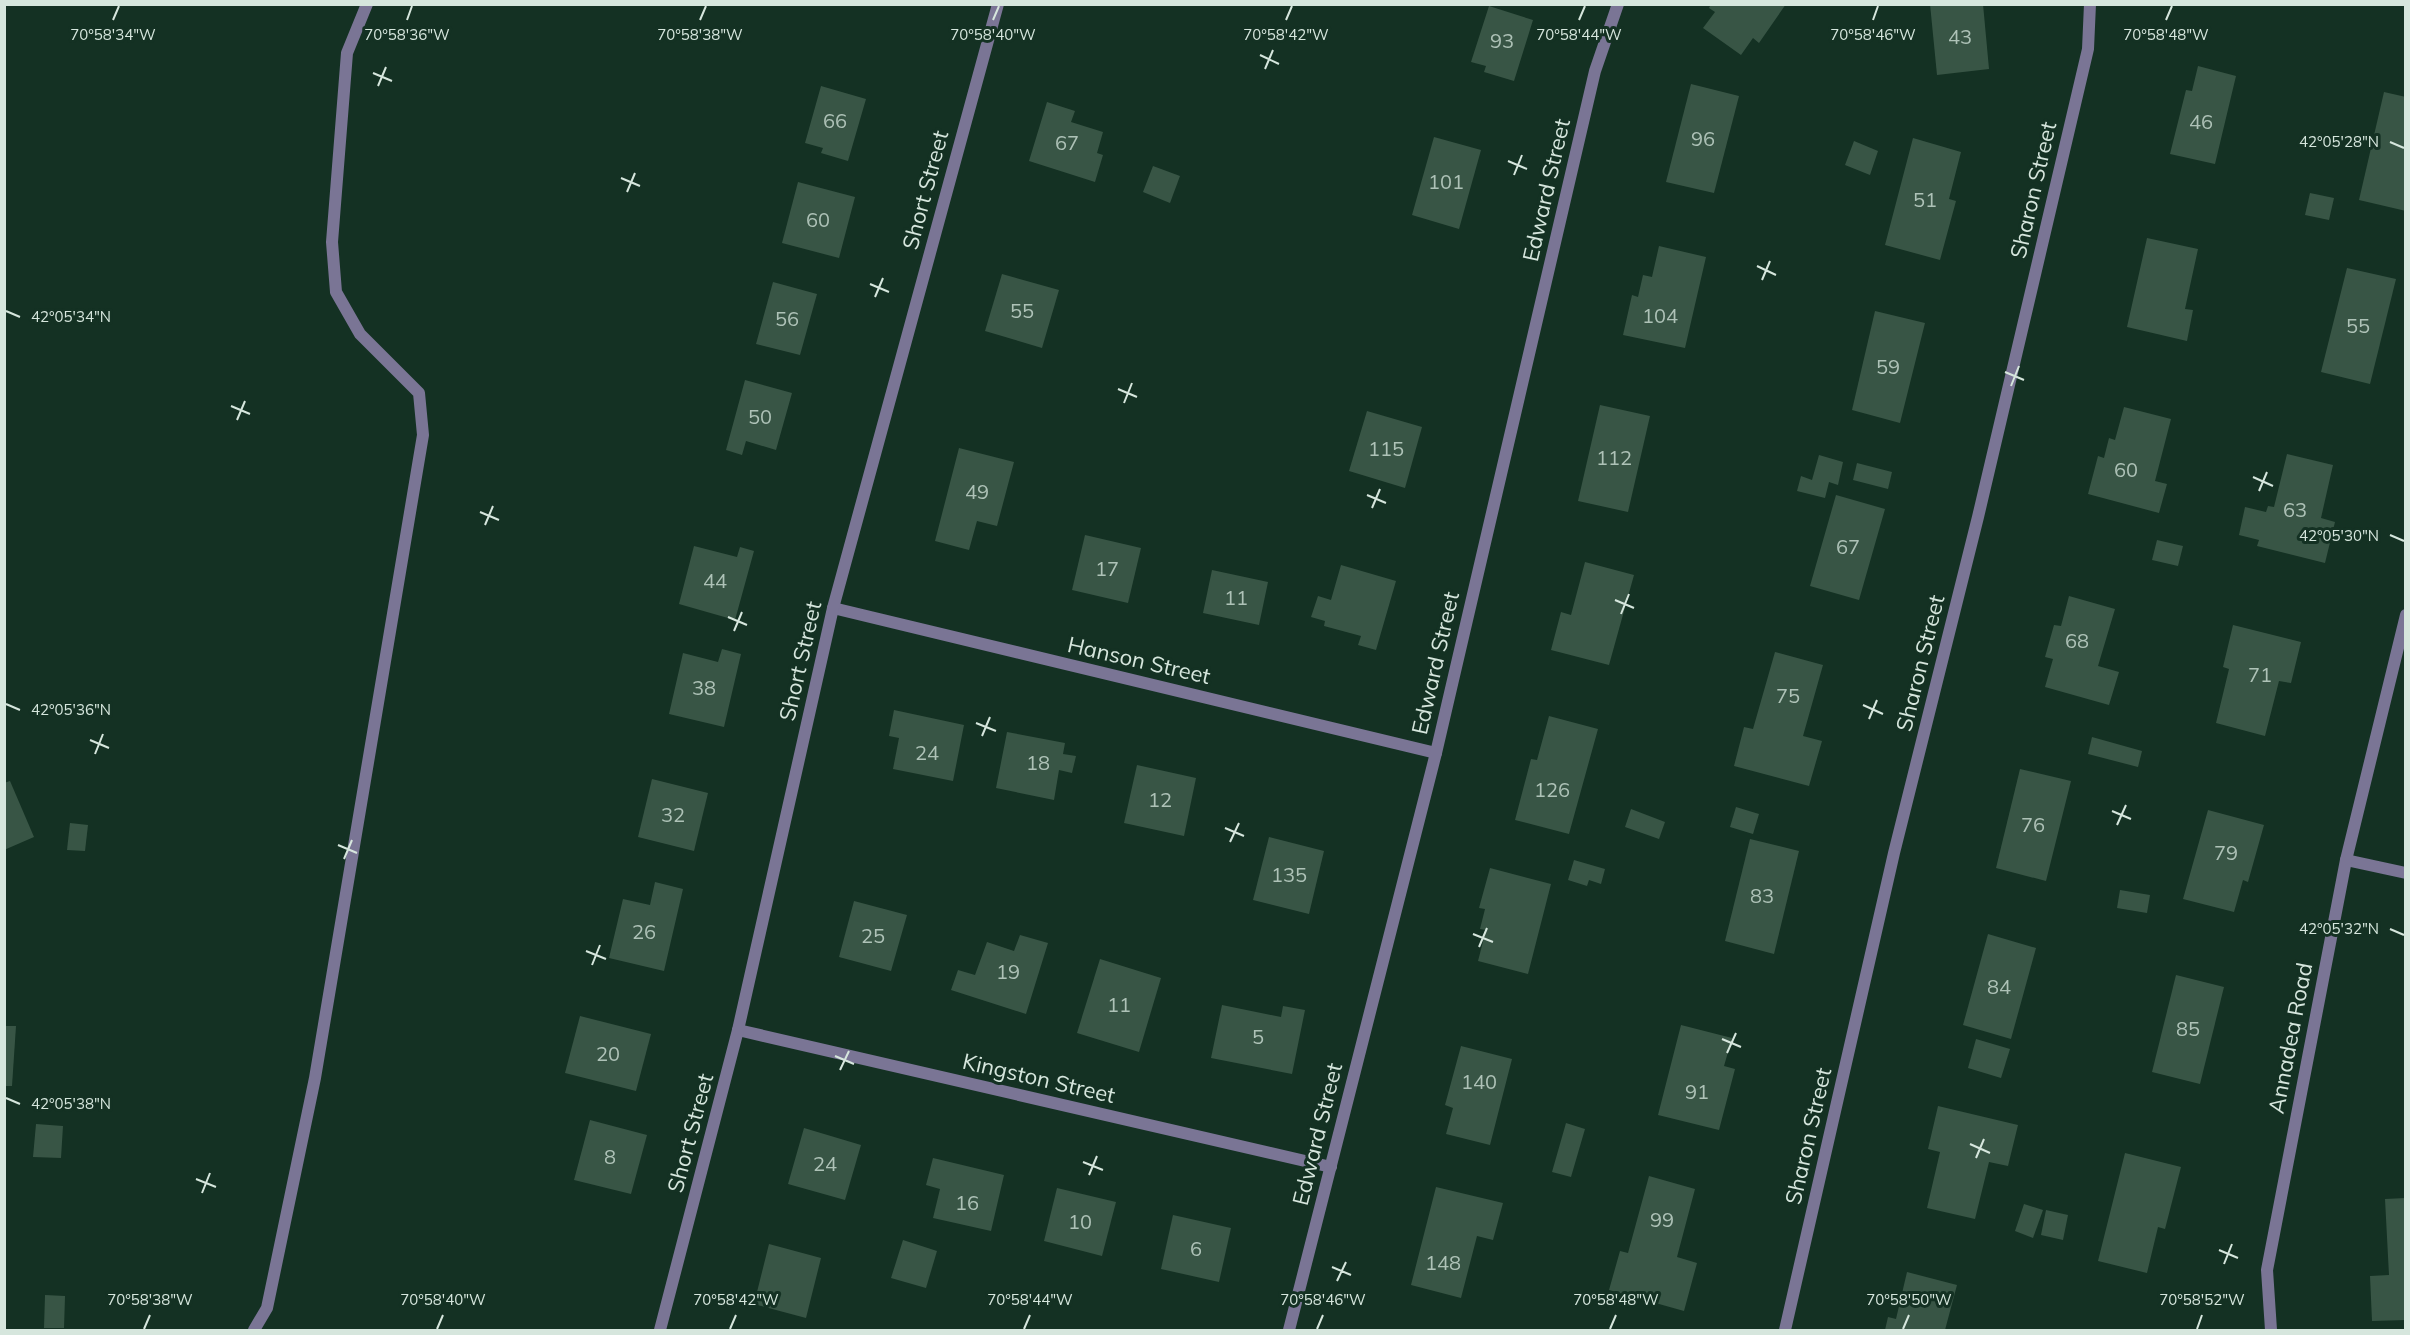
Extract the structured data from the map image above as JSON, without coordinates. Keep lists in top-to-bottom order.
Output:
{
  "streets": {
    "street": [
      "Short Street",
      "Edward Street",
      "Sharon Street",
      "Hanson Street",
      "Annadea Road",
      "Kingston Street"
    ]
  },
  "crossings": [
    ["Short Street", "Hanson Street"],
    ["Short Street", "Kingston Street"],
    ["Edward Street", "Hanson Street"],
    ["Edward Street", "Kingston Street"]
  ],
  "house_numbers": [
    "43",
    "93",
    "66",
    "46",
    "96",
    "67",
    "101",
    "51",
    "60",
    "55",
    "104",
    "56",
    "55",
    "59",
    "50",
    "115",
    "112",
    "60",
    "49",
    "63",
    "67",
    "17",
    "44",
    "11",
    "68",
    "71",
    "38",
    "75",
    "24",
    "18",
    "126",
    "12",
    "32",
    "76",
    "79",
    "135",
    "83",
    "26",
    "25",
    "19",
    "84",
    "11",
    "85",
    "5",
    "20",
    "140",
    "91",
    "8",
    "24",
    "16",
    "99",
    "10",
    "6",
    "148"
  ],
  "coordinates": [
    "70°58'34\"W",
    "70°58'36\"W",
    "70°58'38\"W",
    "70°58'40\"W",
    "70°58'42\"W",
    "70°58'44\"W",
    "70°58'46\"W",
    "70°58'48\"W",
    "42°05'28\"N",
    "42°05'34\"N",
    "42°05'30\"N",
    "42°05'36\"N",
    "42°05'32\"N",
    "42°05'38\"N",
    "70°58'50\"W",
    "70°58'52\"W"
  ]
}
